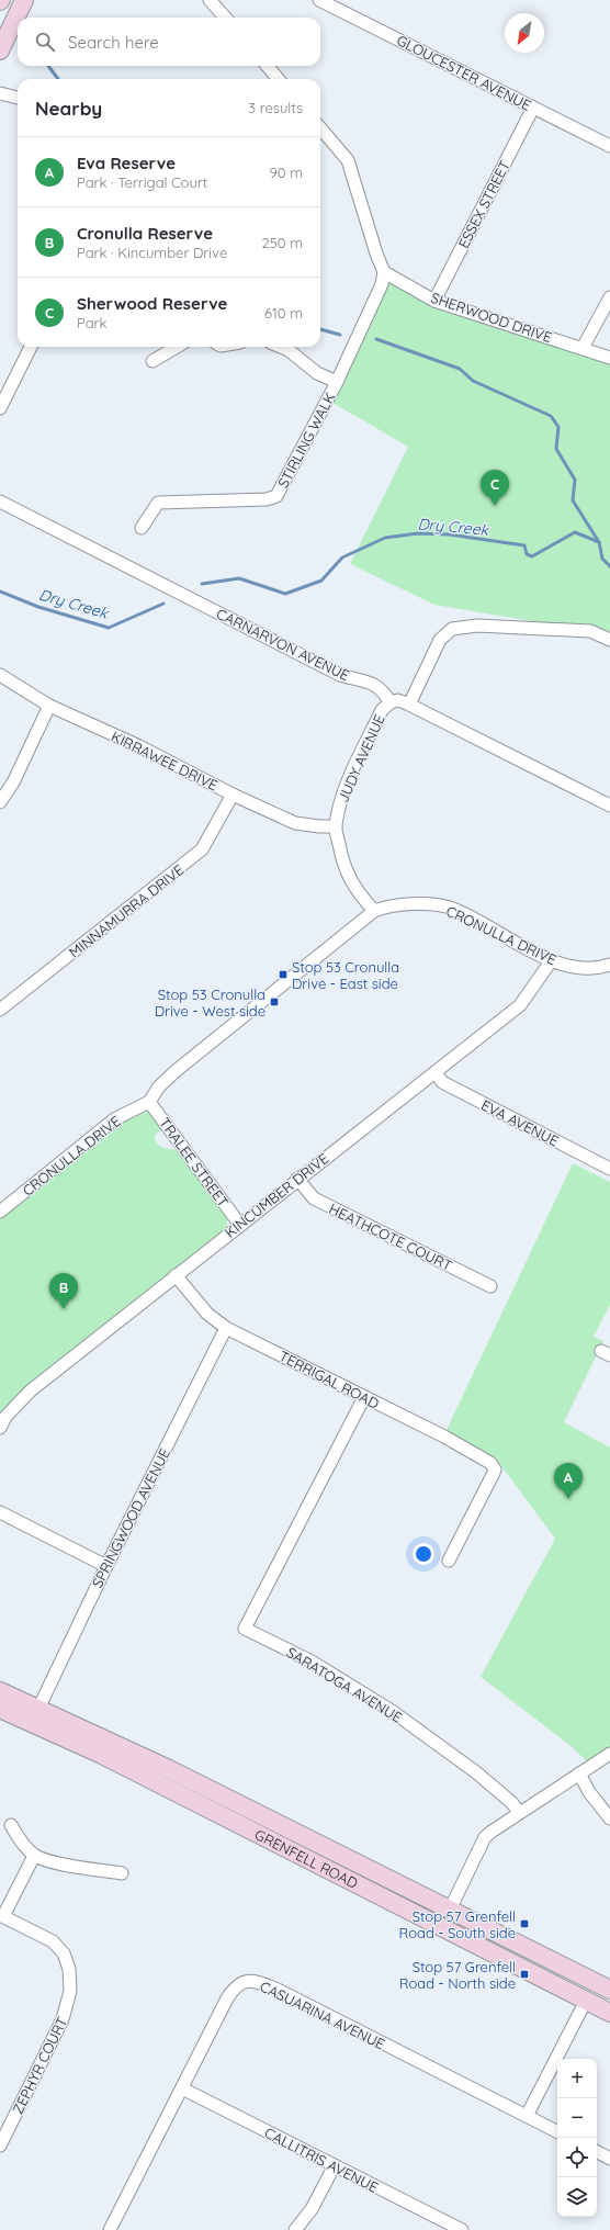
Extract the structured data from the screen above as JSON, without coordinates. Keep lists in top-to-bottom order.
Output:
{
  "streets": {
    "main road": ["GRENFELL ROAD"],
    "street": [
      "GLOUCESTER AVENUE",
      "ESSEX STREET",
      "SHERWOOD DRIVE",
      "STIRLING WALK",
      "CARNARVON AVENUE",
      "JUDY AVENUE",
      "KIRRAWEE DRIVE",
      "MINNAMURRA DRIVE",
      "CRONULLA DRIVE",
      "EVA AVENUE",
      "TRALEE STREET",
      "KINCUMBER DRIVE",
      "HEATHCOTE COURT",
      "TERRIGAL ROAD",
      "SPRINGWOOD AVENUE",
      "SARATOGA AVENUE",
      "CASUARINA AVENUE",
      "ZEPHYR COURT",
      "CALLITRIS AVENUE"
    ]
  },
  "crossings": [
    ["GLOUCESTER AVENUE", "ESSEX STREET"],
    ["ESSEX STREET", "SHERWOOD DRIVE"],
    ["SHERWOOD DRIVE", "STIRLING WALK"],
    ["CARNARVON AVENUE", "JUDY AVENUE"],
    ["JUDY AVENUE", "KIRRAWEE DRIVE"],
    ["JUDY AVENUE", "CRONULLA DRIVE"],
    ["KIRRAWEE DRIVE", "MINNAMURRA DRIVE"],
    ["CRONULLA DRIVE", "TRALEE STREET"],
    ["CRONULLA DRIVE", "KINCUMBER DRIVE"],
    ["EVA AVENUE", "KINCUMBER DRIVE"],
    ["TRALEE STREET", "KINCUMBER DRIVE"],
    ["KINCUMBER DRIVE", "HEATHCOTE COURT"],
    ["KINCUMBER DRIVE", "TERRIGAL ROAD"],
    ["TERRIGAL ROAD", "SPRINGWOOD AVENUE"],
    ["TERRIGAL ROAD", "SARATOGA AVENUE"],
    ["SPRINGWOOD AVENUE", "GRENFELL ROAD"],
    ["CASUARINA AVENUE", "CALLITRIS AVENUE"]
  ],
  "water": ["Dry Creek"],
  "places": {
    "transit": [
      "Stop 53 Cronulla Drive - East side",
      "Stop 53 Cronulla Drive - West side",
      "Stop 57 Grenfell Road - South side",
      "Stop 57 Grenfell Road - North side"
    ]
  },
  "north": "bottom left",
  "page": {
    "search": "Search here",
    "heading": ["Nearby", "3 results"],
    "list": [
      {
        "mark": "A",
        "name": "Eva Reserve",
        "note": "Park · Terrigal Court",
        "value": "90 m"
      },
      {
        "mark": "B",
        "name": "Cronulla Reserve",
        "note": "Park · Kincumber Drive",
        "value": "250 m"
      },
      {
        "mark": "C",
        "name": "Sherwood Reserve",
        "note": "Park",
        "value": "610 m"
      }
    ],
    "pins": ["C", "B", "A"],
    "map_buttons": ["+", "−"]
  }
}
